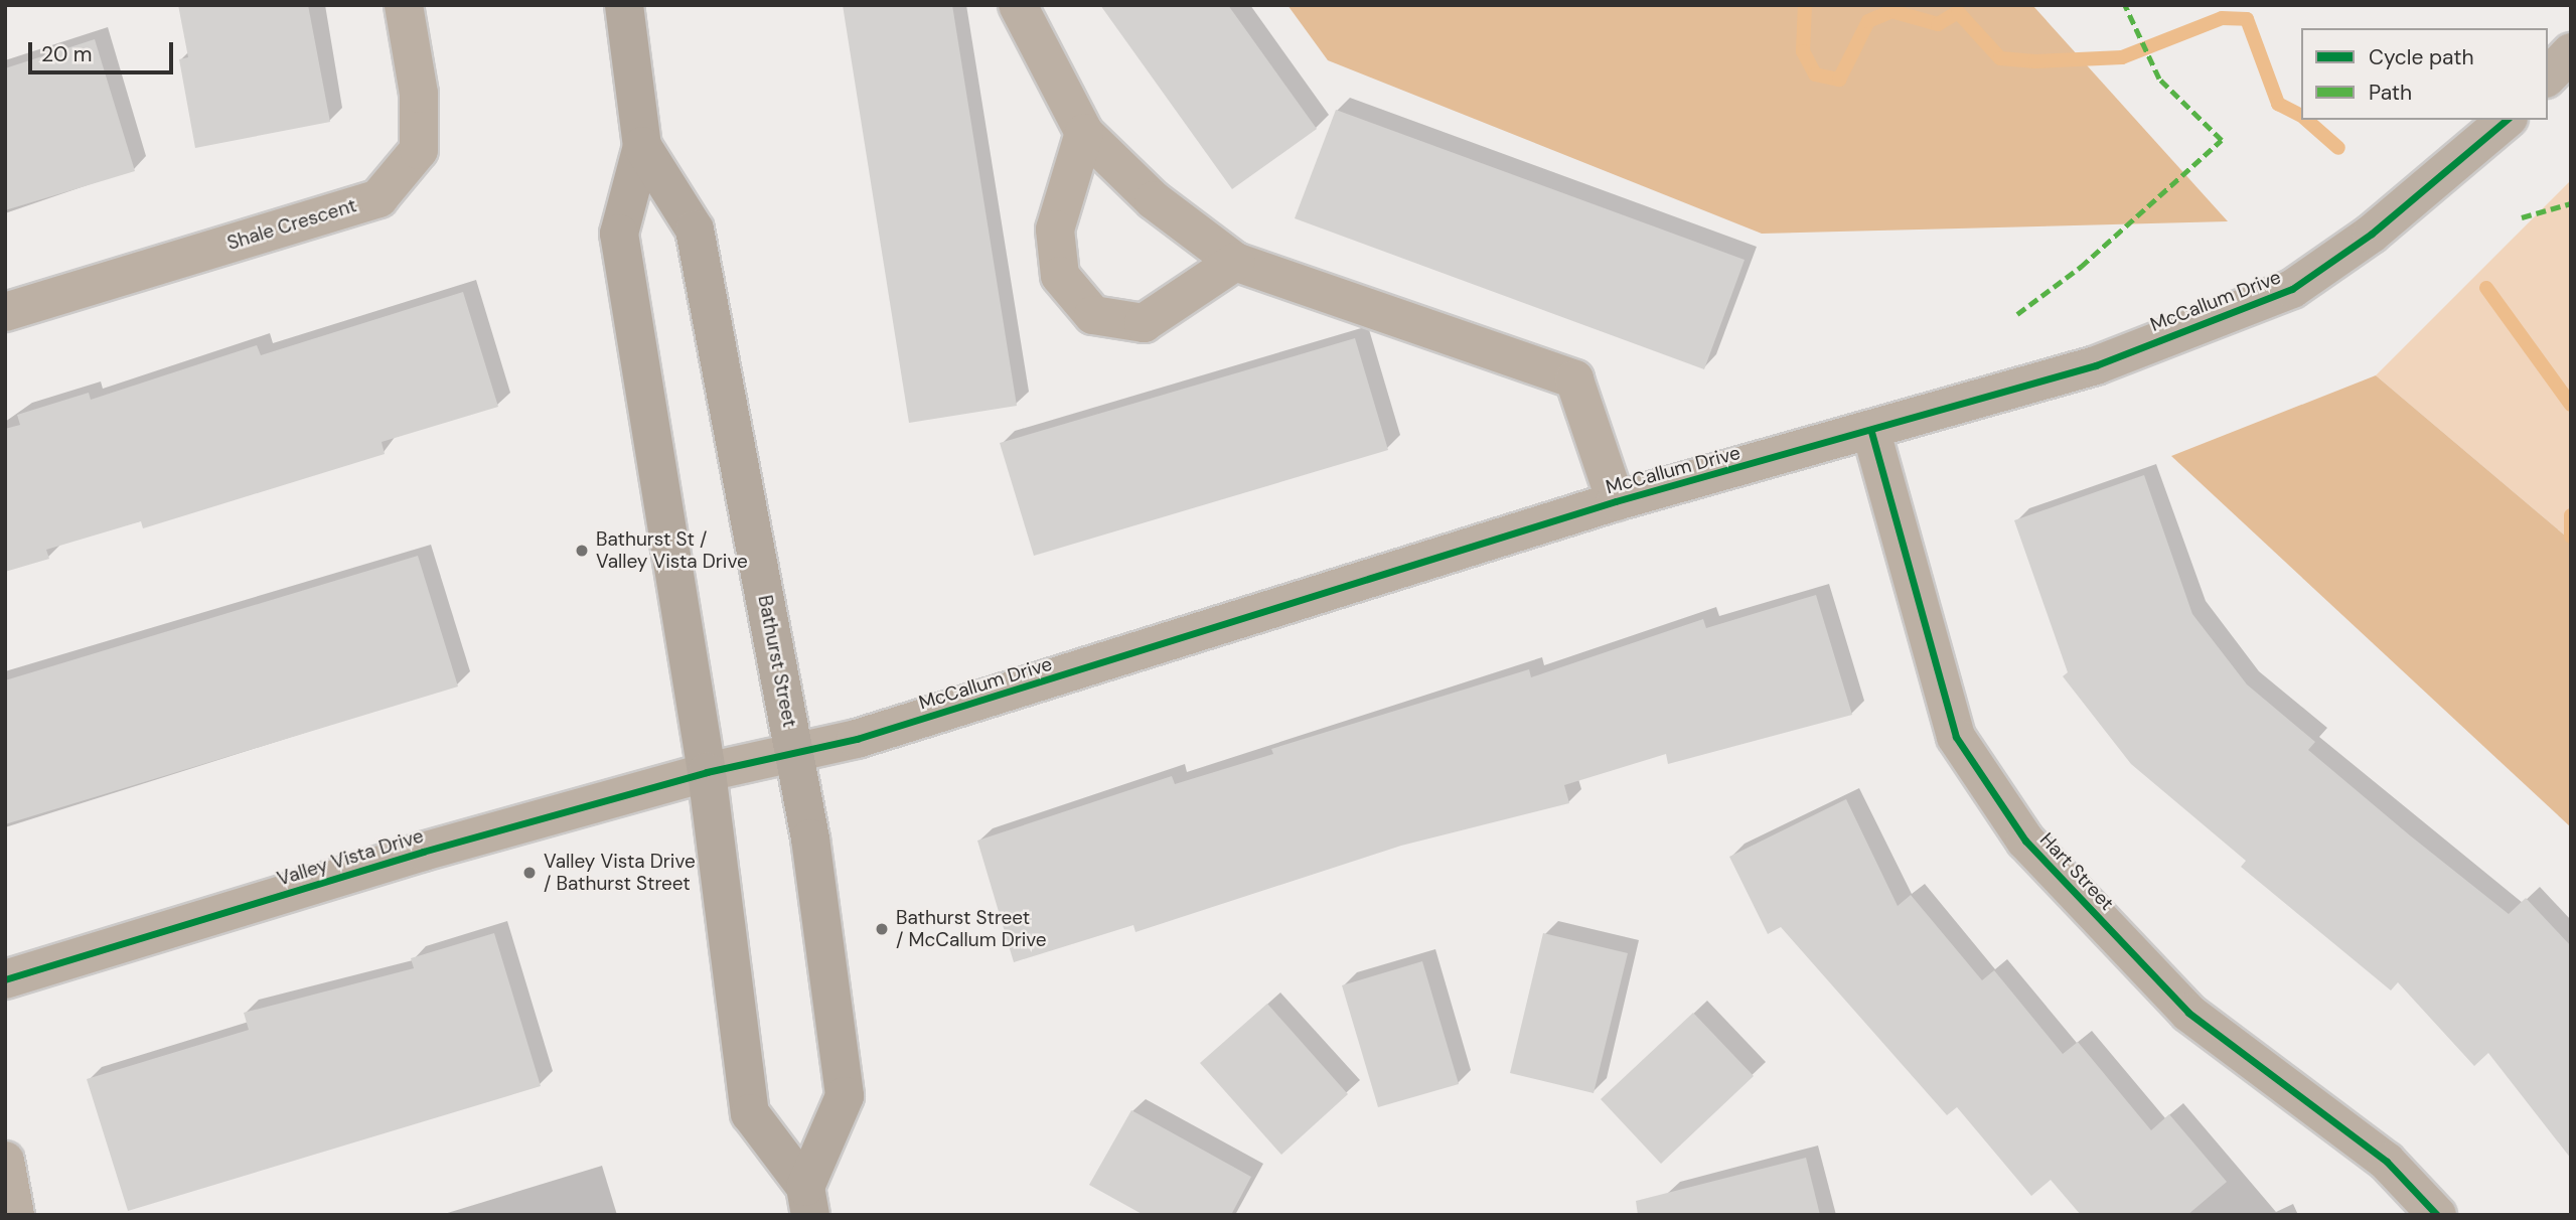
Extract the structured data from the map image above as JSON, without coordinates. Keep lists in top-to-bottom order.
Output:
{
  "streets": {
    "main road": ["Bathurst Street"],
    "street": [
      "Shale Crescent",
      "McCallum Drive",
      "Valley Vista Drive",
      "Hart Street"
    ]
  },
  "crossings": [
    ["McCallum Drive", "Bathurst Street"],
    ["McCallum Drive", "Valley Vista Drive"],
    ["McCallum Drive", "Hart Street"],
    ["Bathurst Street", "Valley Vista Drive"]
  ],
  "places": ["Bathurst St / Valley Vista Drive", "Valley Vista Drive / Bathurst Street", "Bathurst Street / McCallum Drive"],
  "legend": ["Cycle path", "Path"],
  "scale_bar": "20 m"
}
